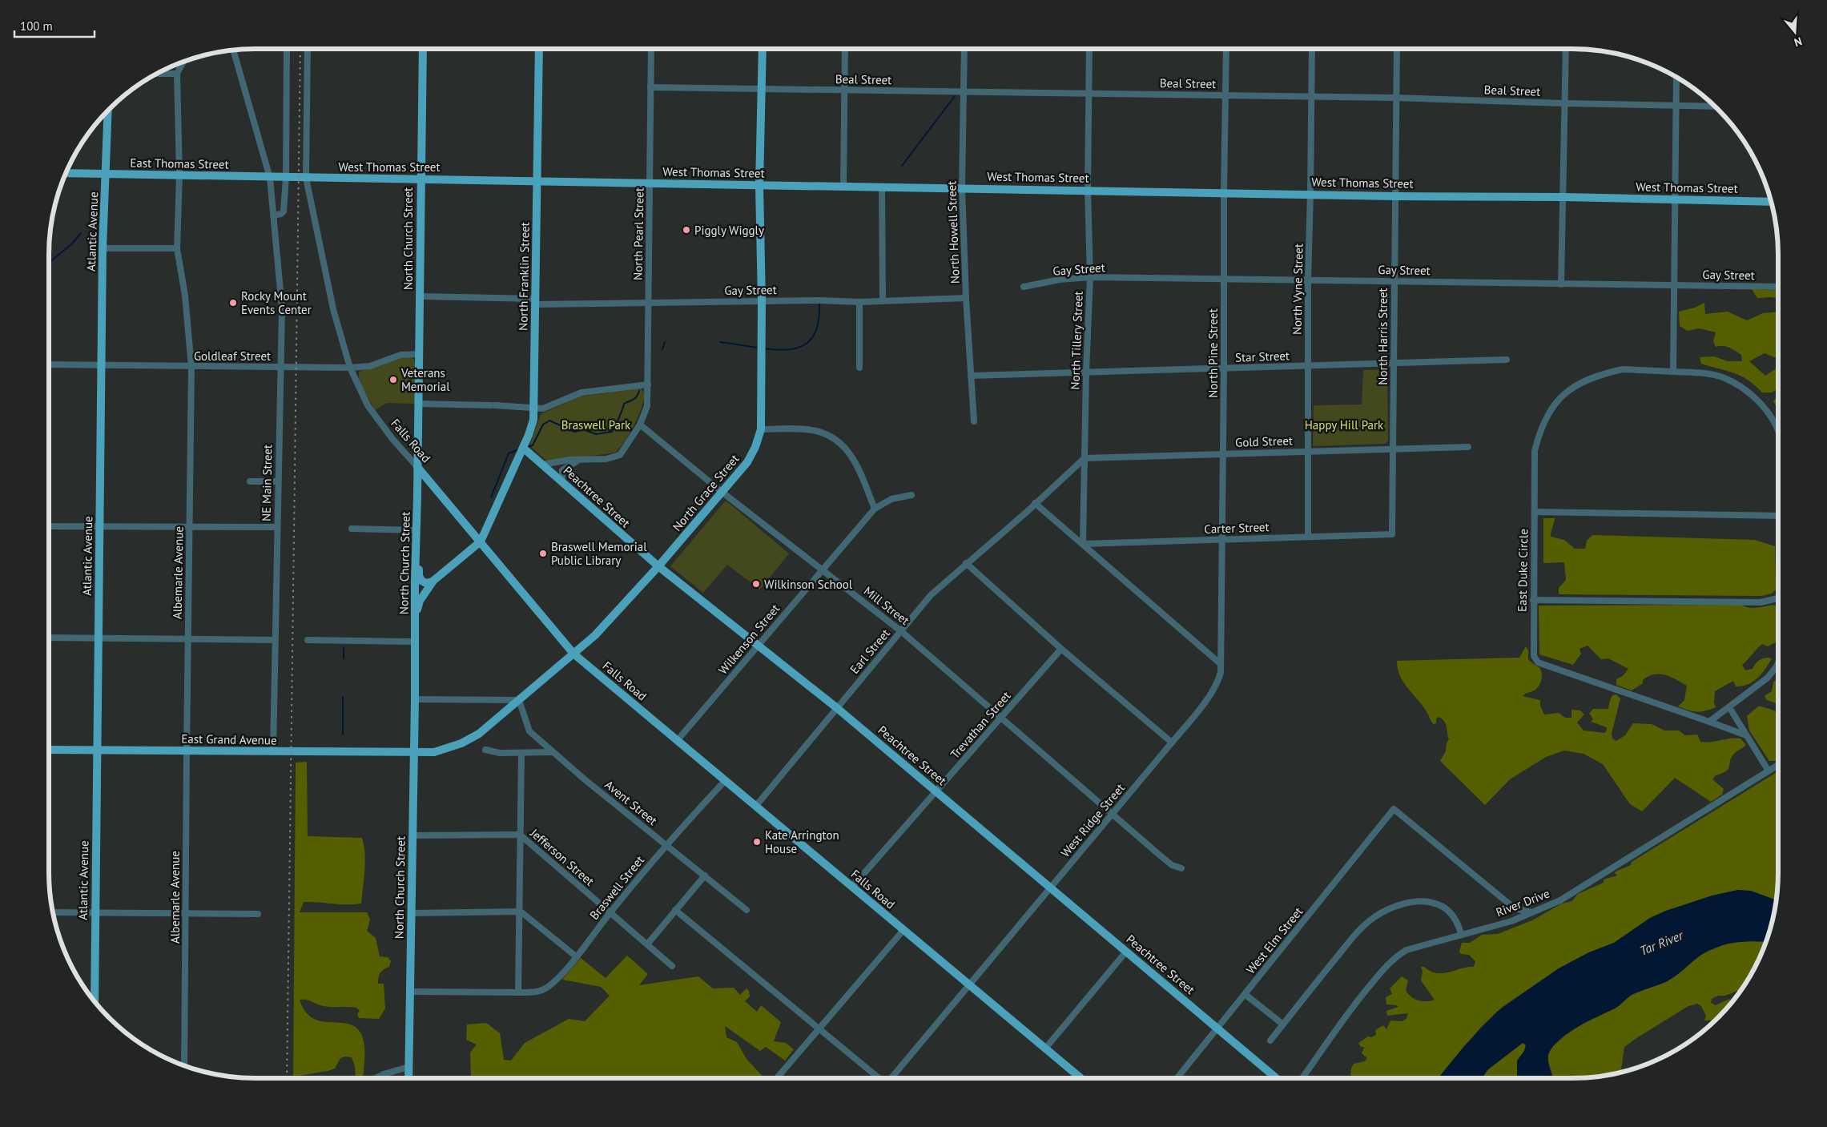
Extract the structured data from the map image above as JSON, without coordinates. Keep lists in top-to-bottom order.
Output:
{
  "streets": {
    "main road": [
      "East Thomas Street",
      "West Thomas Street",
      "Atlantic Avenue",
      "North Church Street",
      "North Franklin Street",
      "Falls Road",
      "North Grace Street",
      "Peachtree Street",
      "East Grand Avenue"
    ],
    "street": [
      "Beal Street",
      "North Howell Street",
      "North Pearl Street",
      "Gay Street",
      "North Vyne Street",
      "North Harris Street",
      "North Tillery Street",
      "North Pine Street",
      "Goldleaf Street",
      "Star Street",
      "Gold Street",
      "NE Main Street",
      "Carter Street",
      "East Duke Circle",
      "Albemarle Avenue",
      "Mill Street",
      "Wilkenson Street",
      "Earl Street",
      "Trevathan Street",
      "Avent Street",
      "West Ridge Street",
      "Jefferson Street",
      "Braswell Street",
      "River Drive",
      "West Elm Street"
    ]
  },
  "crossings": [
    ["Beal Street", "North Howell Street"],
    ["Beal Street", "North Pearl Street"],
    ["Beal Street", "North Vyne Street"],
    ["Beal Street", "North Harris Street"],
    ["Beal Street", "North Tillery Street"],
    ["Beal Street", "North Pine Street"],
    ["Beal Street", "North Grace Street"],
    ["East Thomas Street", "West Thomas Street"],
    ["East Thomas Street", "Atlantic Avenue"],
    ["East Thomas Street", "NE Main Street"],
    ["East Thomas Street", "Albemarle Avenue"],
    ["West Thomas Street", "North Howell Street"],
    ["West Thomas Street", "North Pearl Street"],
    ["West Thomas Street", "North Church Street"],
    ["West Thomas Street", "North Franklin Street"],
    ["West Thomas Street", "North Vyne Street"],
    ["West Thomas Street", "North Harris Street"],
    ["West Thomas Street", "North Tillery Street"],
    ["West Thomas Street", "North Pine Street"],
    ["West Thomas Street", "Falls Road"],
    ["West Thomas Street", "North Grace Street"],
    ["Atlantic Avenue", "Goldleaf Street"],
    ["Atlantic Avenue", "East Grand Avenue"],
    ["North Howell Street", "Gay Street"],
    ["North Howell Street", "Star Street"],
    ["North Pearl Street", "Gay Street"],
    ["North Pearl Street", "Peachtree Street"],
    ["North Pearl Street", "Mill Street"],
    ["North Church Street", "Gay Street"],
    ["North Church Street", "Goldleaf Street"],
    ["North Church Street", "Falls Road"],
    ["North Church Street", "North Grace Street"],
    ["North Church Street", "East Grand Avenue"],
    ["North Church Street", "Jefferson Street"],
    ["North Church Street", "Braswell Street"],
    ["Gay Street", "North Franklin Street"],
    ["Gay Street", "North Vyne Street"],
    ["Gay Street", "North Harris Street"],
    ["Gay Street", "North Tillery Street"],
    ["Gay Street", "North Pine Street"],
    ["Gay Street", "North Grace Street"],
    ["North Franklin Street", "Falls Road"],
    ["North Franklin Street", "Peachtree Street"],
    ["North Vyne Street", "Star Street"],
    ["North Vyne Street", "Gold Street"],
    ["North Vyne Street", "Carter Street"],
    ["North Harris Street", "Star Street"],
    ["North Harris Street", "Gold Street"],
    ["North Harris Street", "Carter Street"],
    ["North Tillery Street", "Star Street"],
    ["North Tillery Street", "Gold Street"],
    ["North Tillery Street", "Carter Street"],
    ["North Tillery Street", "Earl Street"],
    ["North Pine Street", "Star Street"],
    ["North Pine Street", "Gold Street"],
    ["North Pine Street", "Carter Street"],
    ["North Pine Street", "West Ridge Street"],
    ["Goldleaf Street", "Falls Road"],
    ["Goldleaf Street", "NE Main Street"],
    ["Goldleaf Street", "Albemarle Avenue"],
    ["Falls Road", "North Grace Street"],
    ["Falls Road", "Wilkenson Street"],
    ["Falls Road", "Earl Street"],
    ["Falls Road", "Trevathan Street"],
    ["Falls Road", "West Ridge Street"],
    ["Falls Road", "Braswell Street"],
    ["Gold Street", "Earl Street"],
    ["NE Main Street", "East Grand Avenue"],
    ["North Grace Street", "Peachtree Street"],
    ["North Grace Street", "Mill Street"],
    ["North Grace Street", "East Grand Avenue"],
    ["North Grace Street", "Avent Street"],
    ["Peachtree Street", "Wilkenson Street"],
    ["Peachtree Street", "Earl Street"],
    ["Peachtree Street", "Trevathan Street"],
    ["Peachtree Street", "West Ridge Street"],
    ["Peachtree Street", "West Elm Street"],
    ["Albemarle Avenue", "East Grand Avenue"],
    ["Mill Street", "Wilkenson Street"],
    ["Mill Street", "Earl Street"],
    ["Mill Street", "Trevathan Street"],
    ["Mill Street", "West Ridge Street"],
    ["Avent Street", "Braswell Street"],
    ["Jefferson Street", "Braswell Street"],
    ["River Drive", "West Elm Street"]
  ],
  "water": ["Tar River"],
  "parks": ["Braswell Park", "Happy Hill Park"],
  "places": [
    "Piggly Wiggly",
    "Rocky Mount Events Center",
    "Veterans Memorial",
    "Braswell Memorial Public Library",
    "Wilkinson School",
    "Kate Arrington House"
  ],
  "scale_bar": "100 m",
  "north": "bottom"
}
